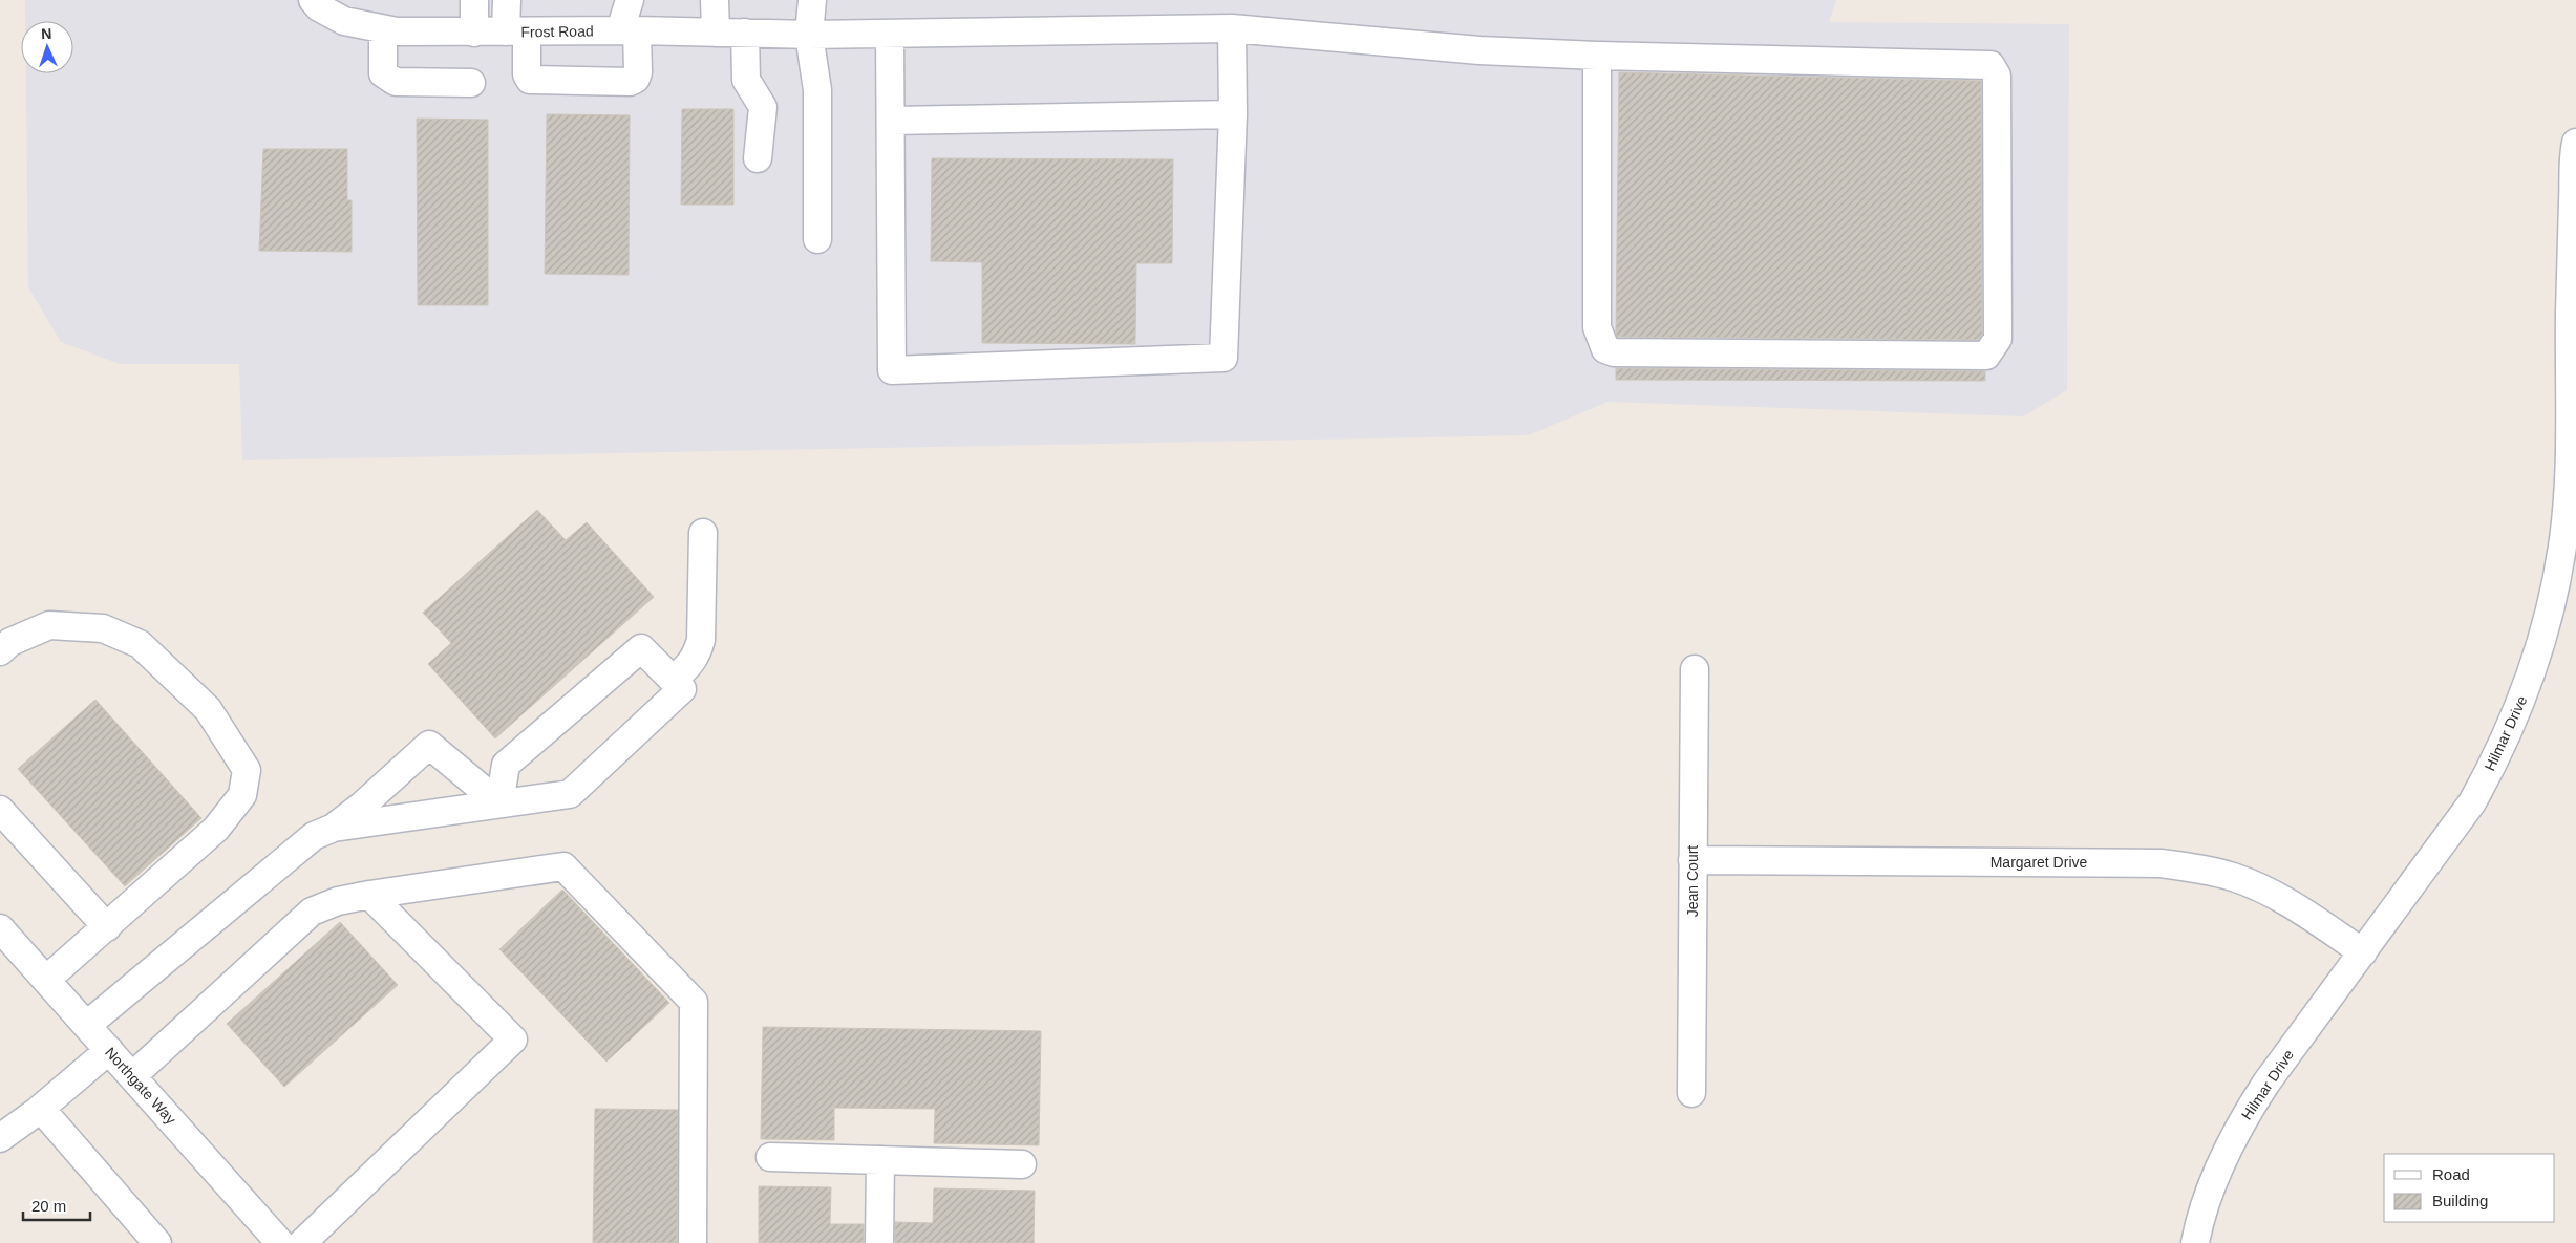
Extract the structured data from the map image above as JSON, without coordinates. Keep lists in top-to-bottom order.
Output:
{
  "streets": {
    "street": [
      "Frost Road",
      "Hilmar Drive",
      "Margaret Drive",
      "Jean Court",
      "Northgate Way"
    ]
  },
  "crossings": [
    ["Hilmar Drive", "Margaret Drive"],
    ["Margaret Drive", "Jean Court"]
  ],
  "legend": ["Road", "Building"],
  "scale_bar": "20 m",
  "north": "top"
}
